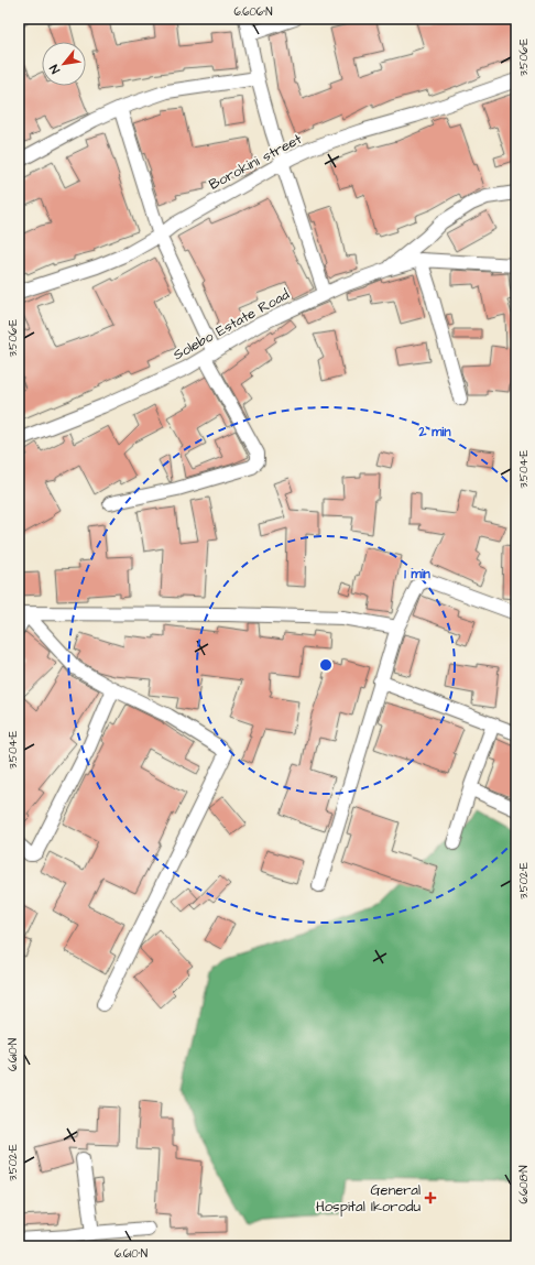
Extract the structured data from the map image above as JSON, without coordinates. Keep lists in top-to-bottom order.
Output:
{
  "streets": {
    "street": ["Borokini street", "Solebo Estate Road"]
  },
  "places": {
    "health": ["General Hospital Ikorodu"]
  },
  "north": "bottom left",
  "coordinates": [
    "6.606°N",
    "3.506°E",
    "3.504°E",
    "3.502°E",
    "6.610°N",
    "6.608°N"
  ],
  "rings": ["2 min", "1 min"]
}
